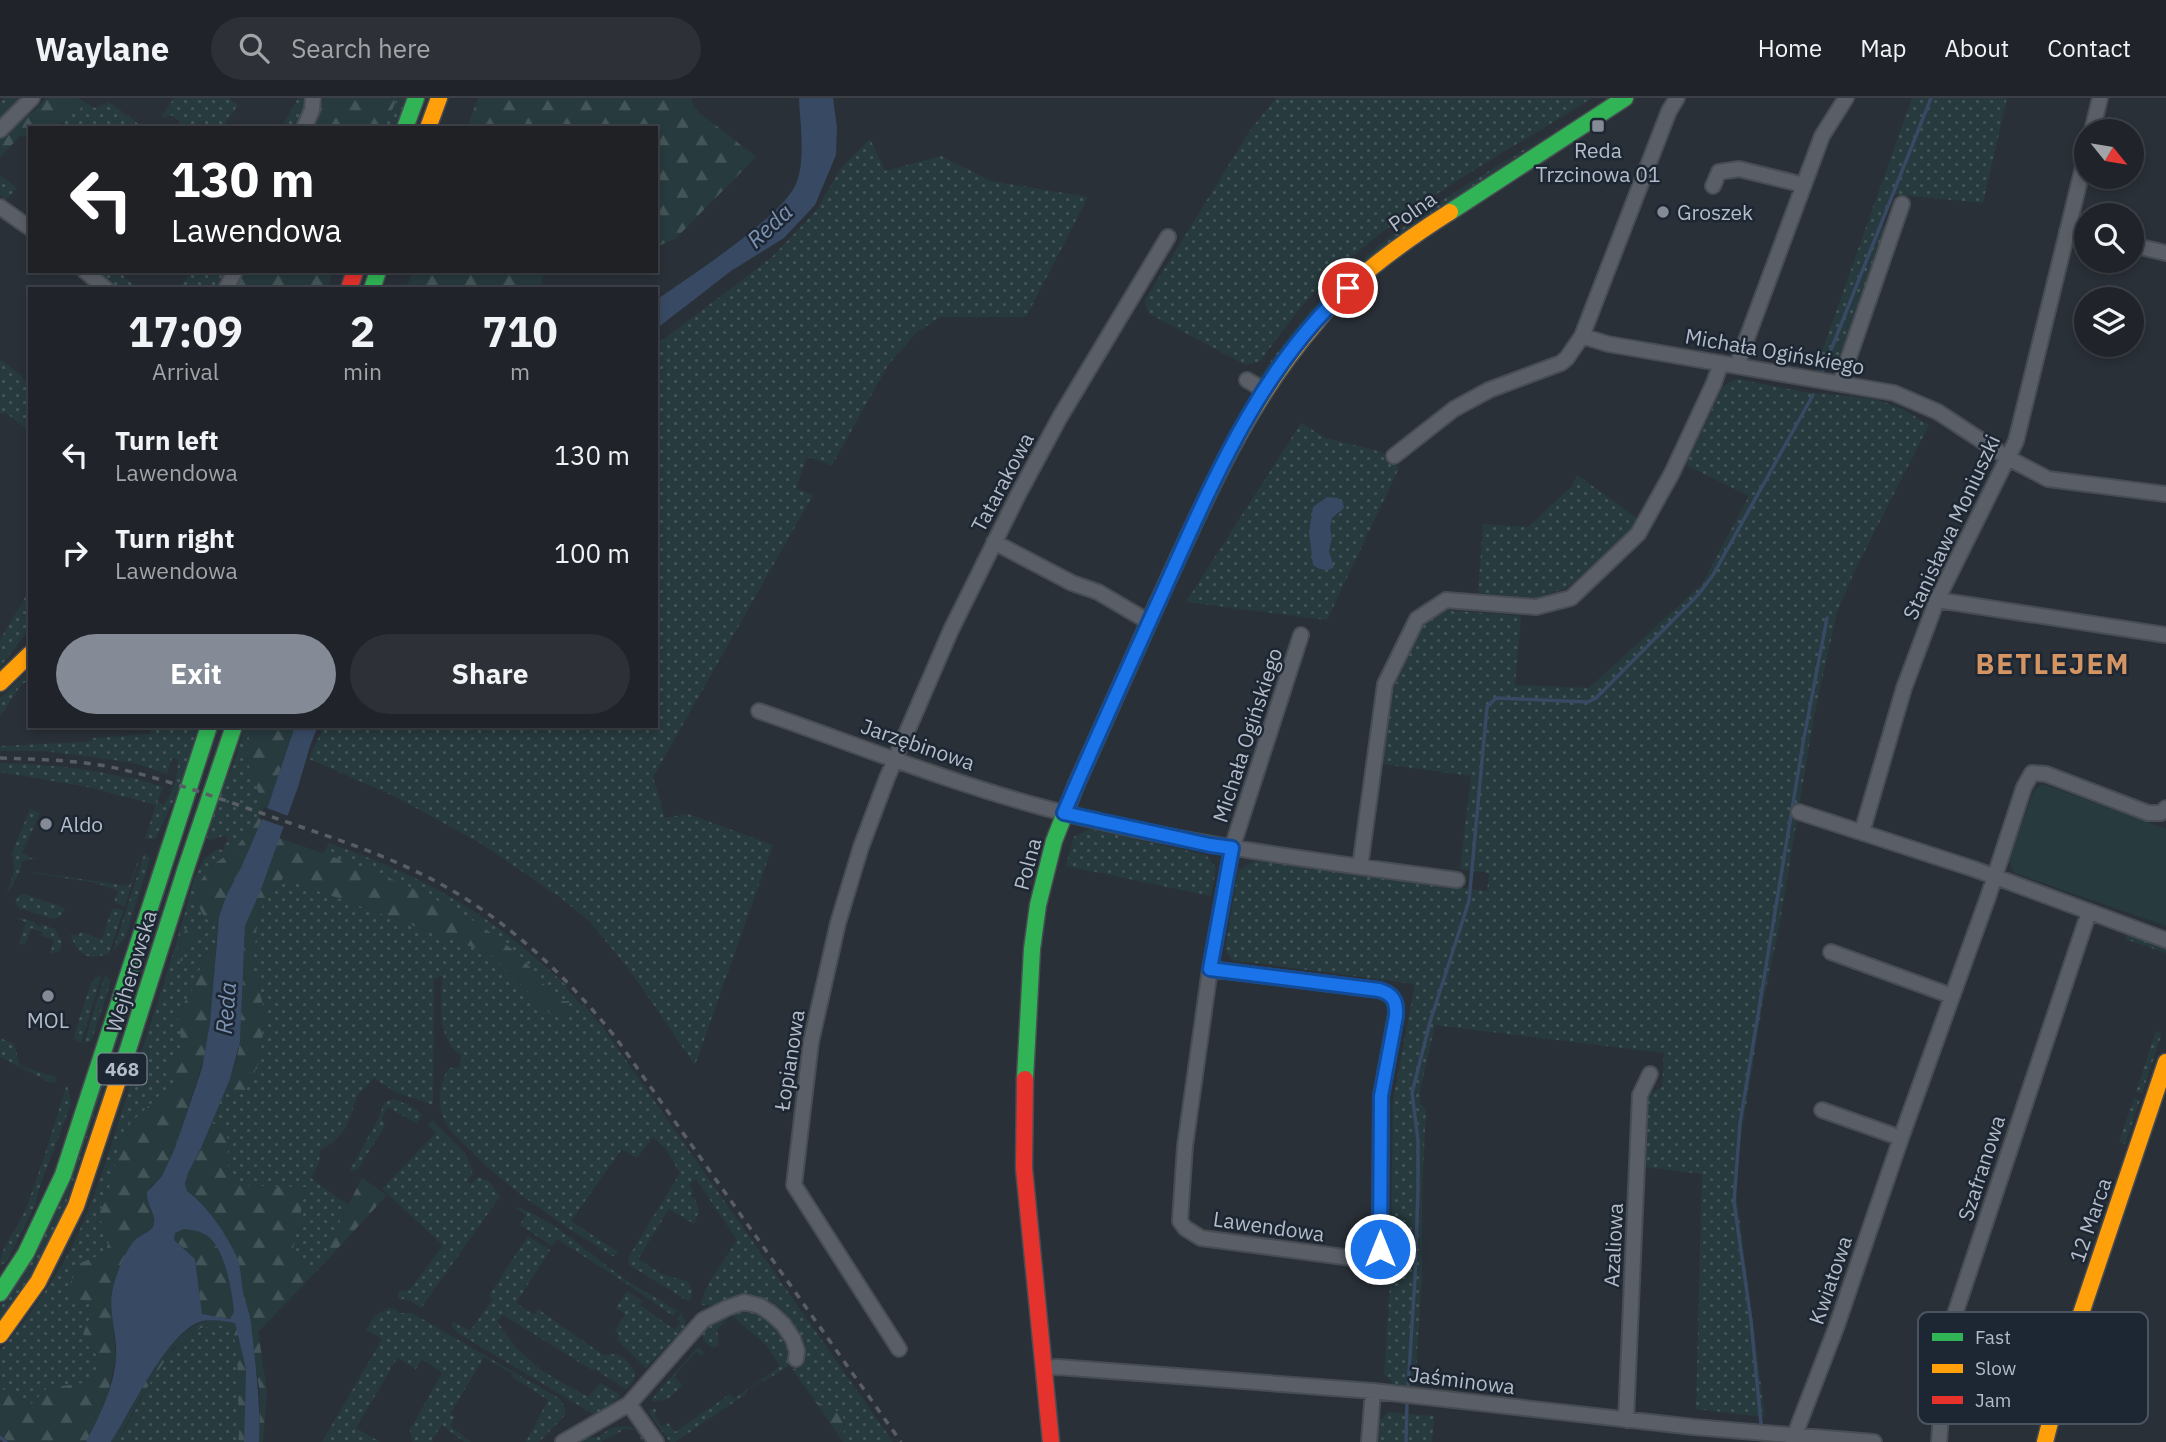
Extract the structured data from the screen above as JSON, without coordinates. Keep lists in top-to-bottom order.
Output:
{
  "streets": {
    "street": [
      "Polna",
      "Michała Ogińskiego",
      "Tatarakowa",
      "Stanisława Moniuszki",
      "Jarzębinowa",
      "Wejherowska",
      "Łopianowa",
      "468",
      "Szafranowa",
      "12 Marca",
      "Lawendowa",
      "Azaliowa",
      "Kwiatowa",
      "Jaśminowa"
    ]
  },
  "crossings": [
    ["Polna", "Jarzębinowa"],
    ["Polna", "Jaśminowa"],
    ["Michała Ogińskiego", "Stanisława Moniuszki"],
    ["Michała Ogińskiego", "Jarzębinowa"],
    ["Michała Ogińskiego", "Lawendowa"],
    ["Tatarakowa", "Jarzębinowa"],
    ["Tatarakowa", "Łopianowa"],
    ["Jarzębinowa", "Łopianowa"],
    ["Jarzębinowa", "Lawendowa"],
    ["Azaliowa", "Jaśminowa"],
    ["Kwiatowa", "Jaśminowa"]
  ],
  "districts": ["BETLEJEM"],
  "water": ["Reda"],
  "places": {
    "transit": ["Reda Trzcinowa 01"],
    "other": ["Groszek", "Aldo", "MOL"]
  },
  "legend": ["Fast", "Slow", "Jam"],
  "north": "bottom right",
  "page": {
    "header": "Waylane",
    "search": "Search here",
    "nav": [
      "Home",
      "Map",
      "About",
      "Contact"
    ],
    "turn": ["130 m", "Lawendowa"],
    "eta": [
      "17:09",
      "Arrival",
      "2",
      "min",
      "710",
      "m"
    ],
    "list": [
      {
        "name": "Turn left",
        "note": "Lawendowa",
        "value": "130 m"
      },
      {
        "name": "Turn right",
        "note": "Lawendowa",
        "value": "100 m"
      }
    ],
    "buttons": ["Exit", "Share"]
  }
}
